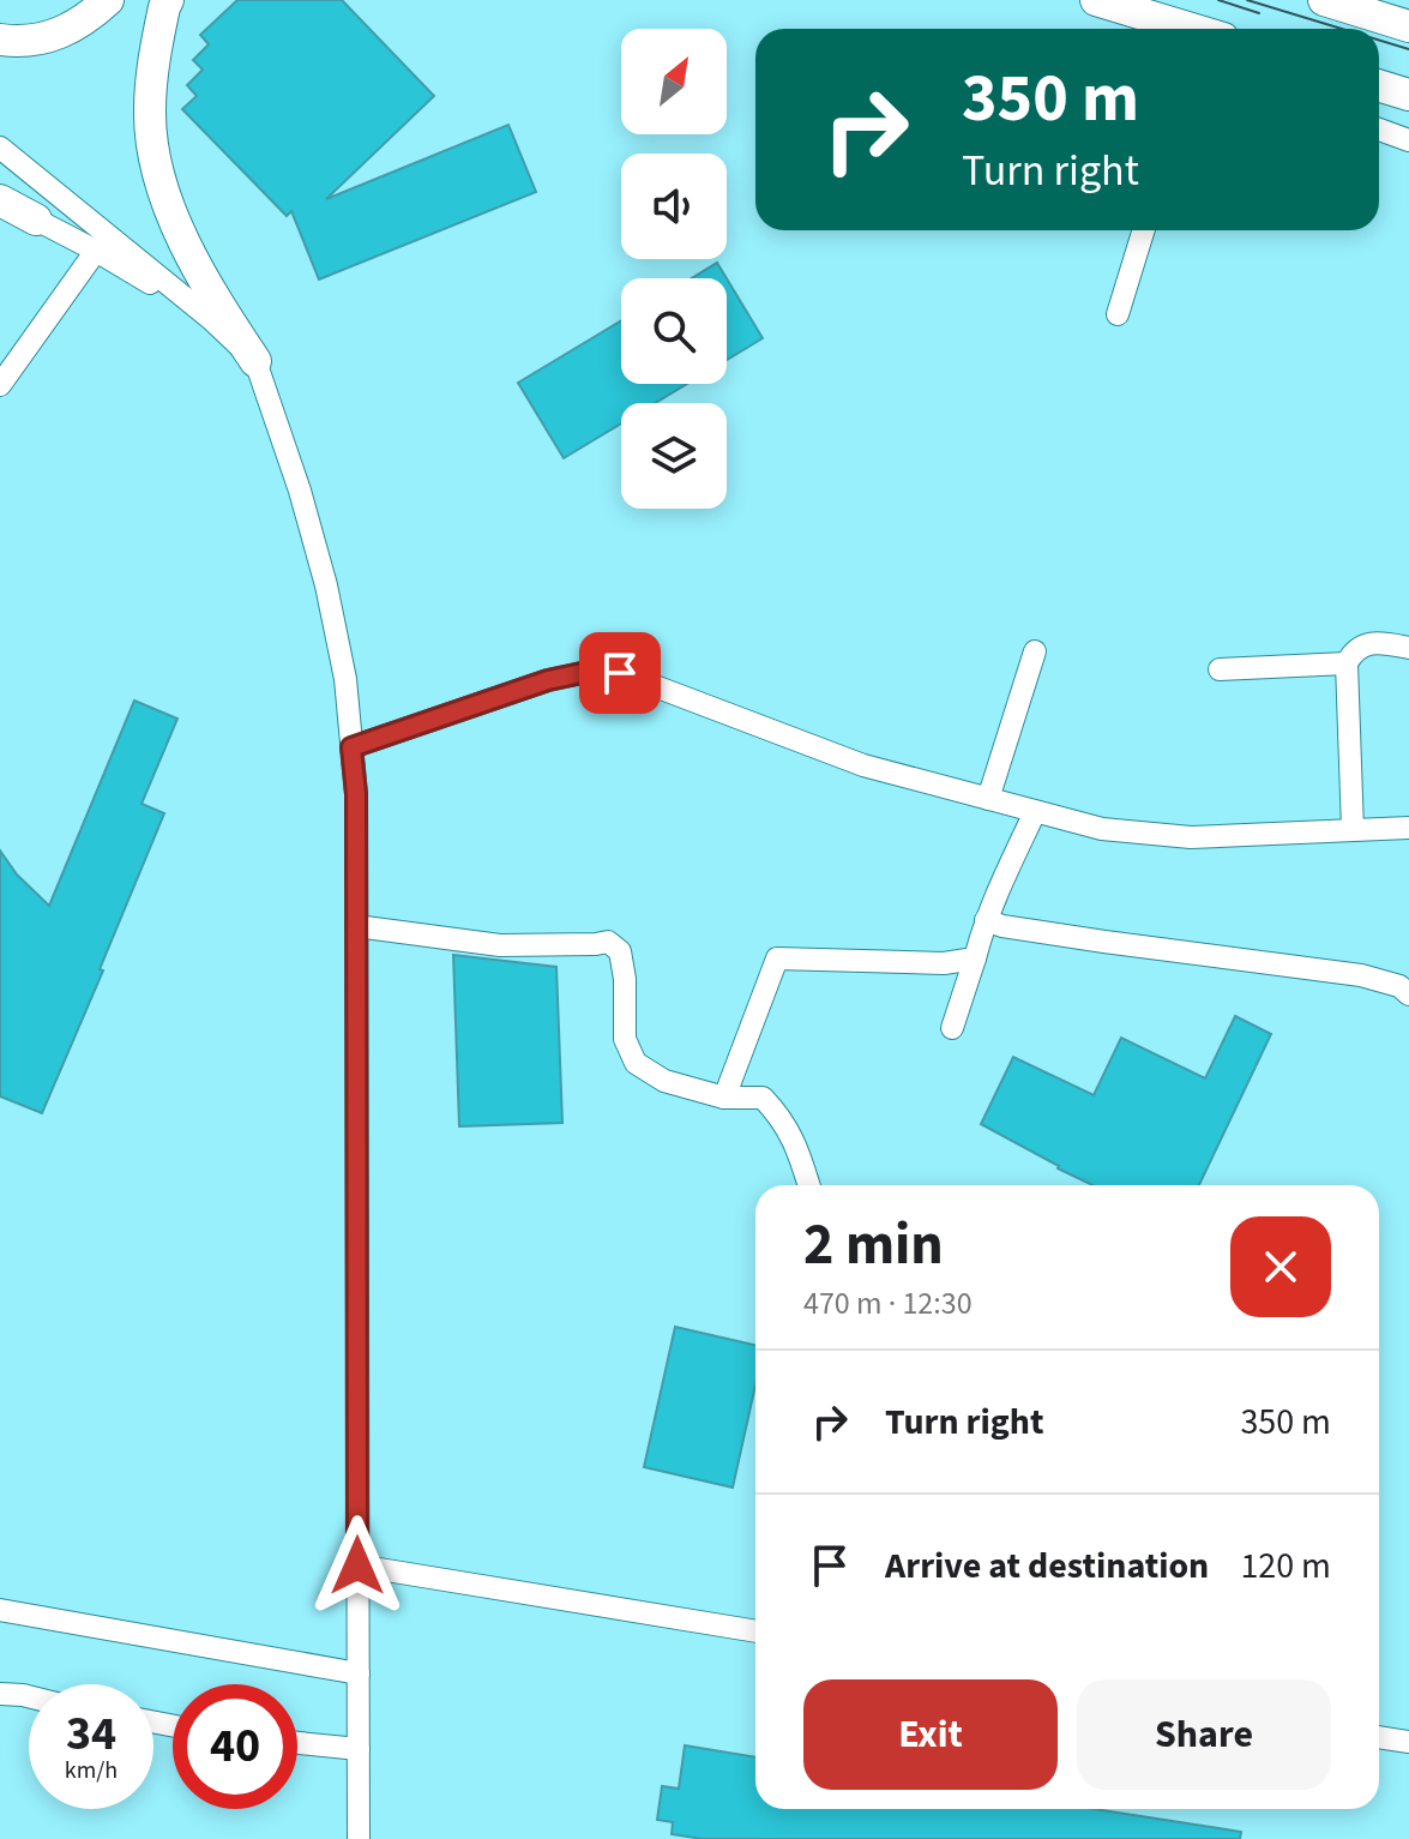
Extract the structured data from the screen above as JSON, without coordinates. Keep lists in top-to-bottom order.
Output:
{
  "north": "top right",
  "page": {
    "turn": ["350 m", "Turn right"],
    "heading": ["2 min", "470 m · 12:30"],
    "list": [
      {
        "name": "Turn right",
        "value": "350 m"
      },
      {
        "name": "Arrive at destination",
        "value": "120 m"
      }
    ],
    "buttons": ["Exit", "Share"],
    "speed": "34 km/h",
    "limit": "40"
  }
}
